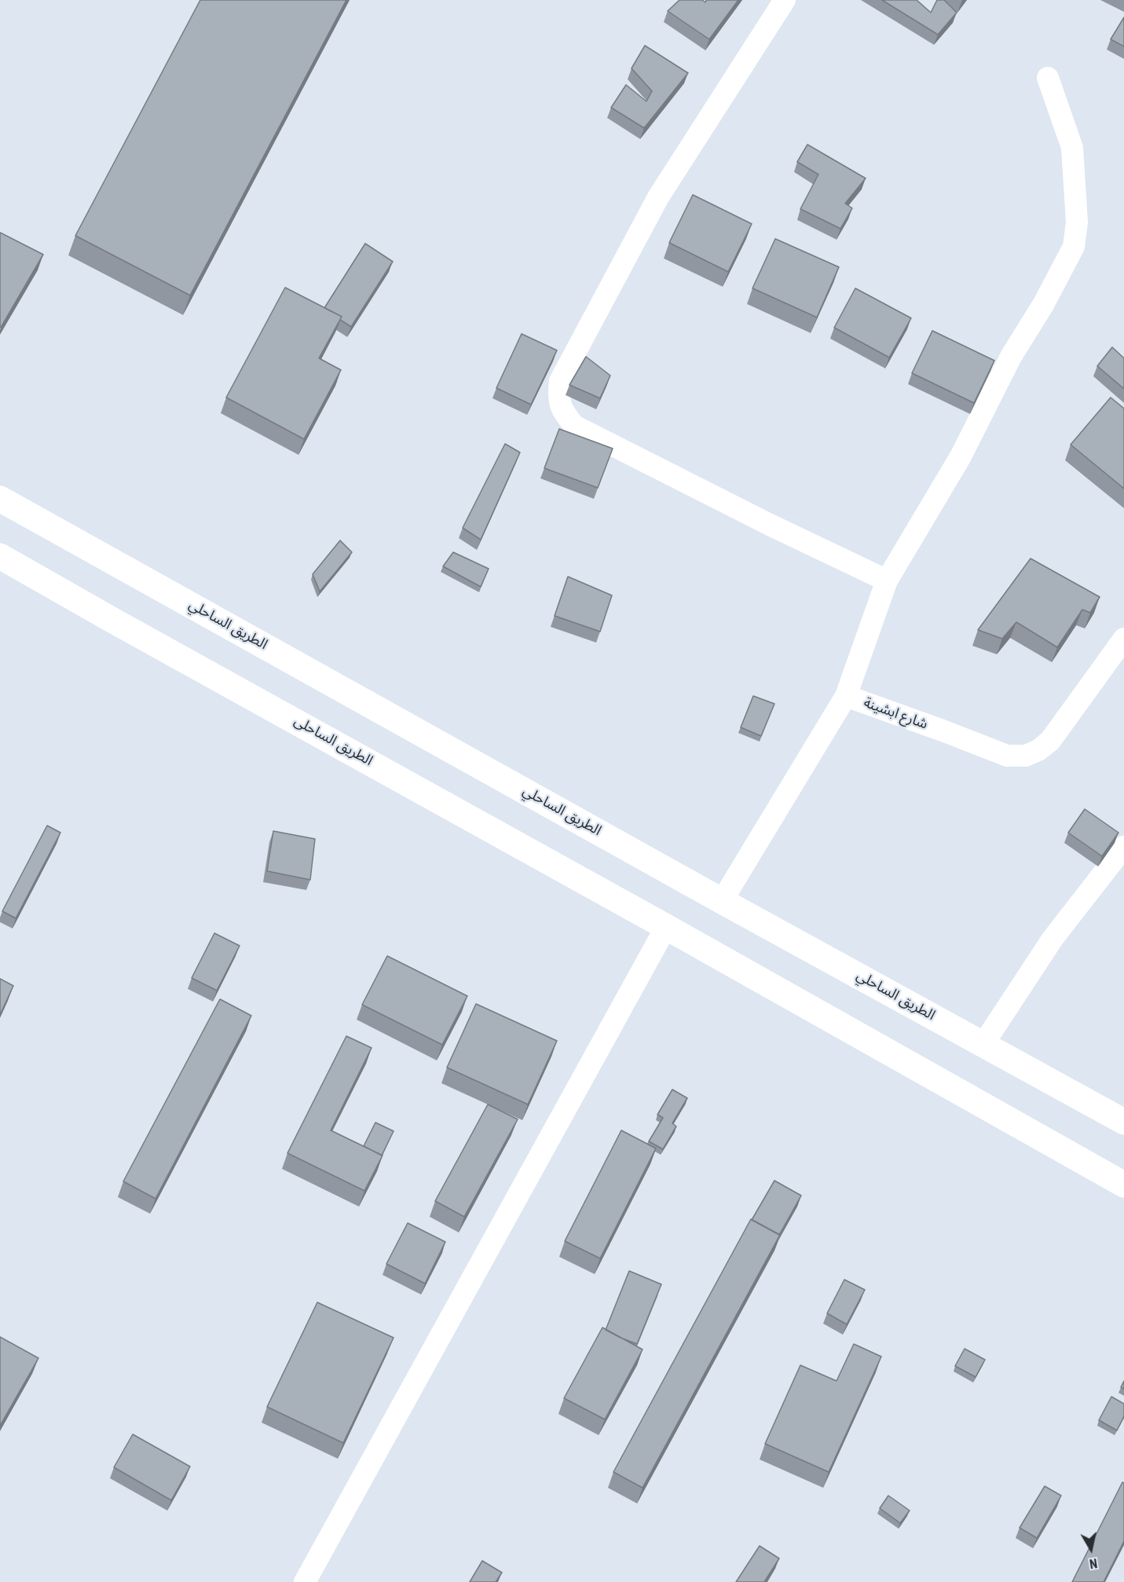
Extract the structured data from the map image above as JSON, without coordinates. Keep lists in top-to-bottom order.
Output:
{
  "streets": {
    "highway": ["الطريق الساحلي", "الطريق الساحلى"],
    "street": ["شارع ابشينة"]
  },
  "crossings": [
    ["الطريق الساحلي", "شارع ابشينة"]
  ],
  "north": "bottom"
}
